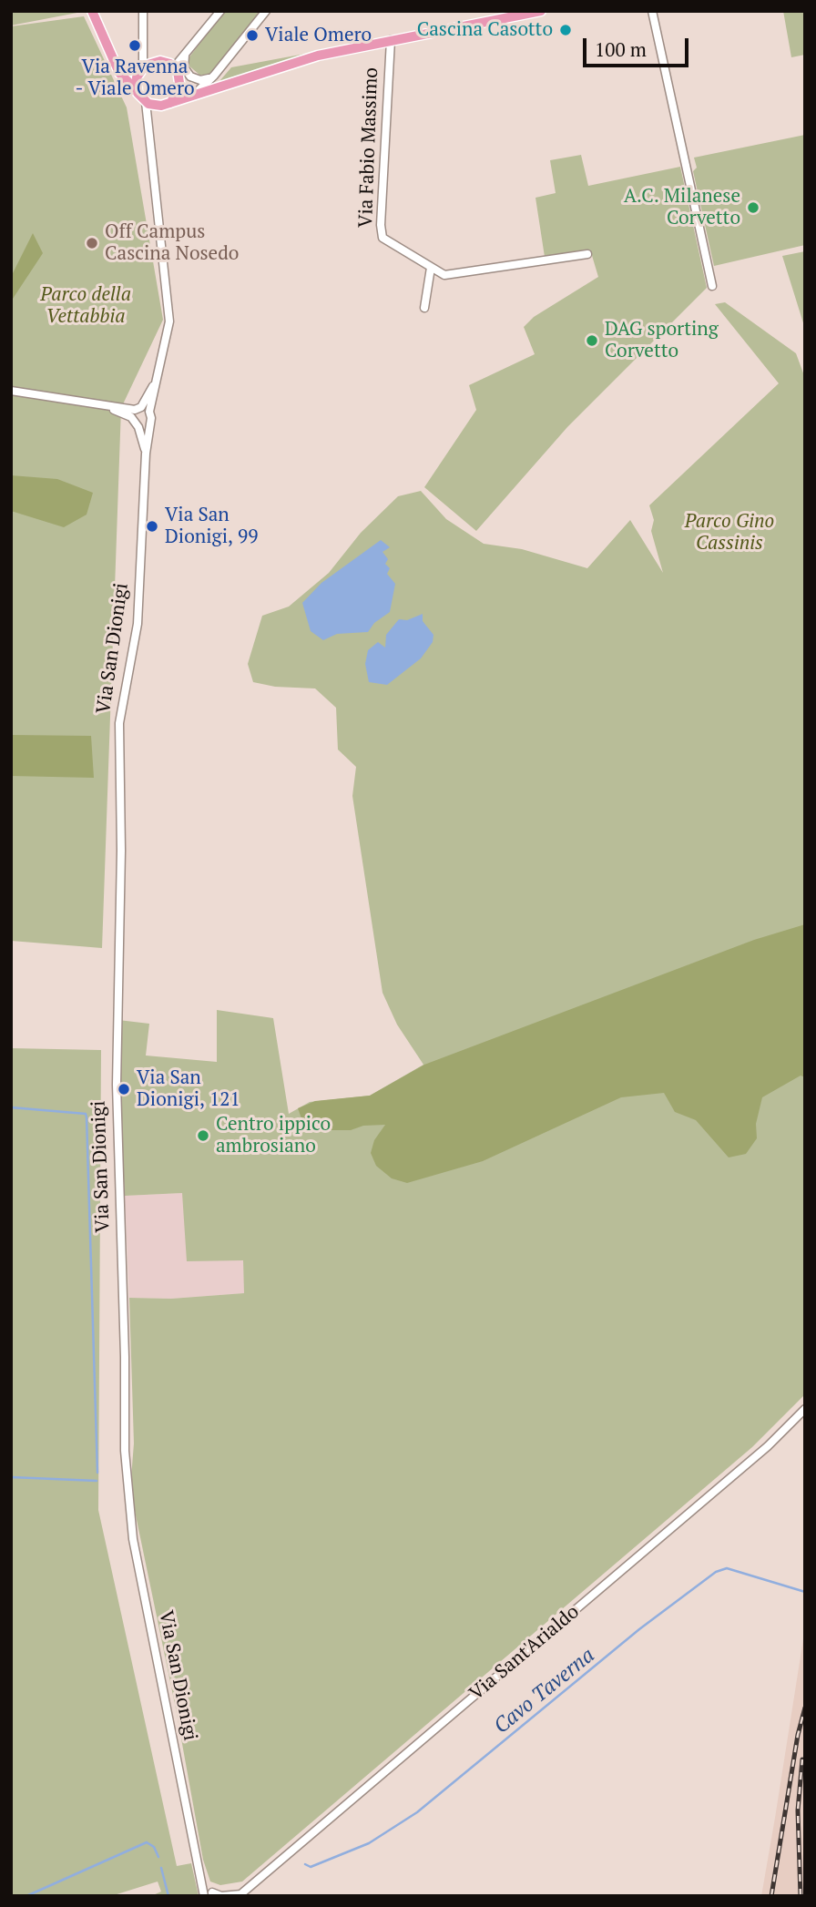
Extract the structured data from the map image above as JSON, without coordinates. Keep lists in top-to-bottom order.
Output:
{
  "streets": {
    "main road": ["Via Fabio Massimo"],
    "street": ["Via San Dionigi", "Via Sant'Arialdo"]
  },
  "crossings": [
    ["Via Fabio Massimo", "Via San Dionigi"],
    ["Via San Dionigi", "Via Sant'Arialdo"]
  ],
  "water": ["Cavo Taverna"],
  "parks": ["Parco della Vettabbia", "Parco Gino Cassinis"],
  "places": [
    "Cascina Casotto",
    "Viale Omero",
    "Via Ravenna - Viale Omero",
    "A.C. Milanese Corvetto",
    "Off Campus Cascina Nosedo",
    "DAG sporting Corvetto",
    "Via San Dionigi, 99",
    "Via San Dionigi, 121",
    "Centro ippico ambrosiano"
  ],
  "scale_bar": "100 m"
}
